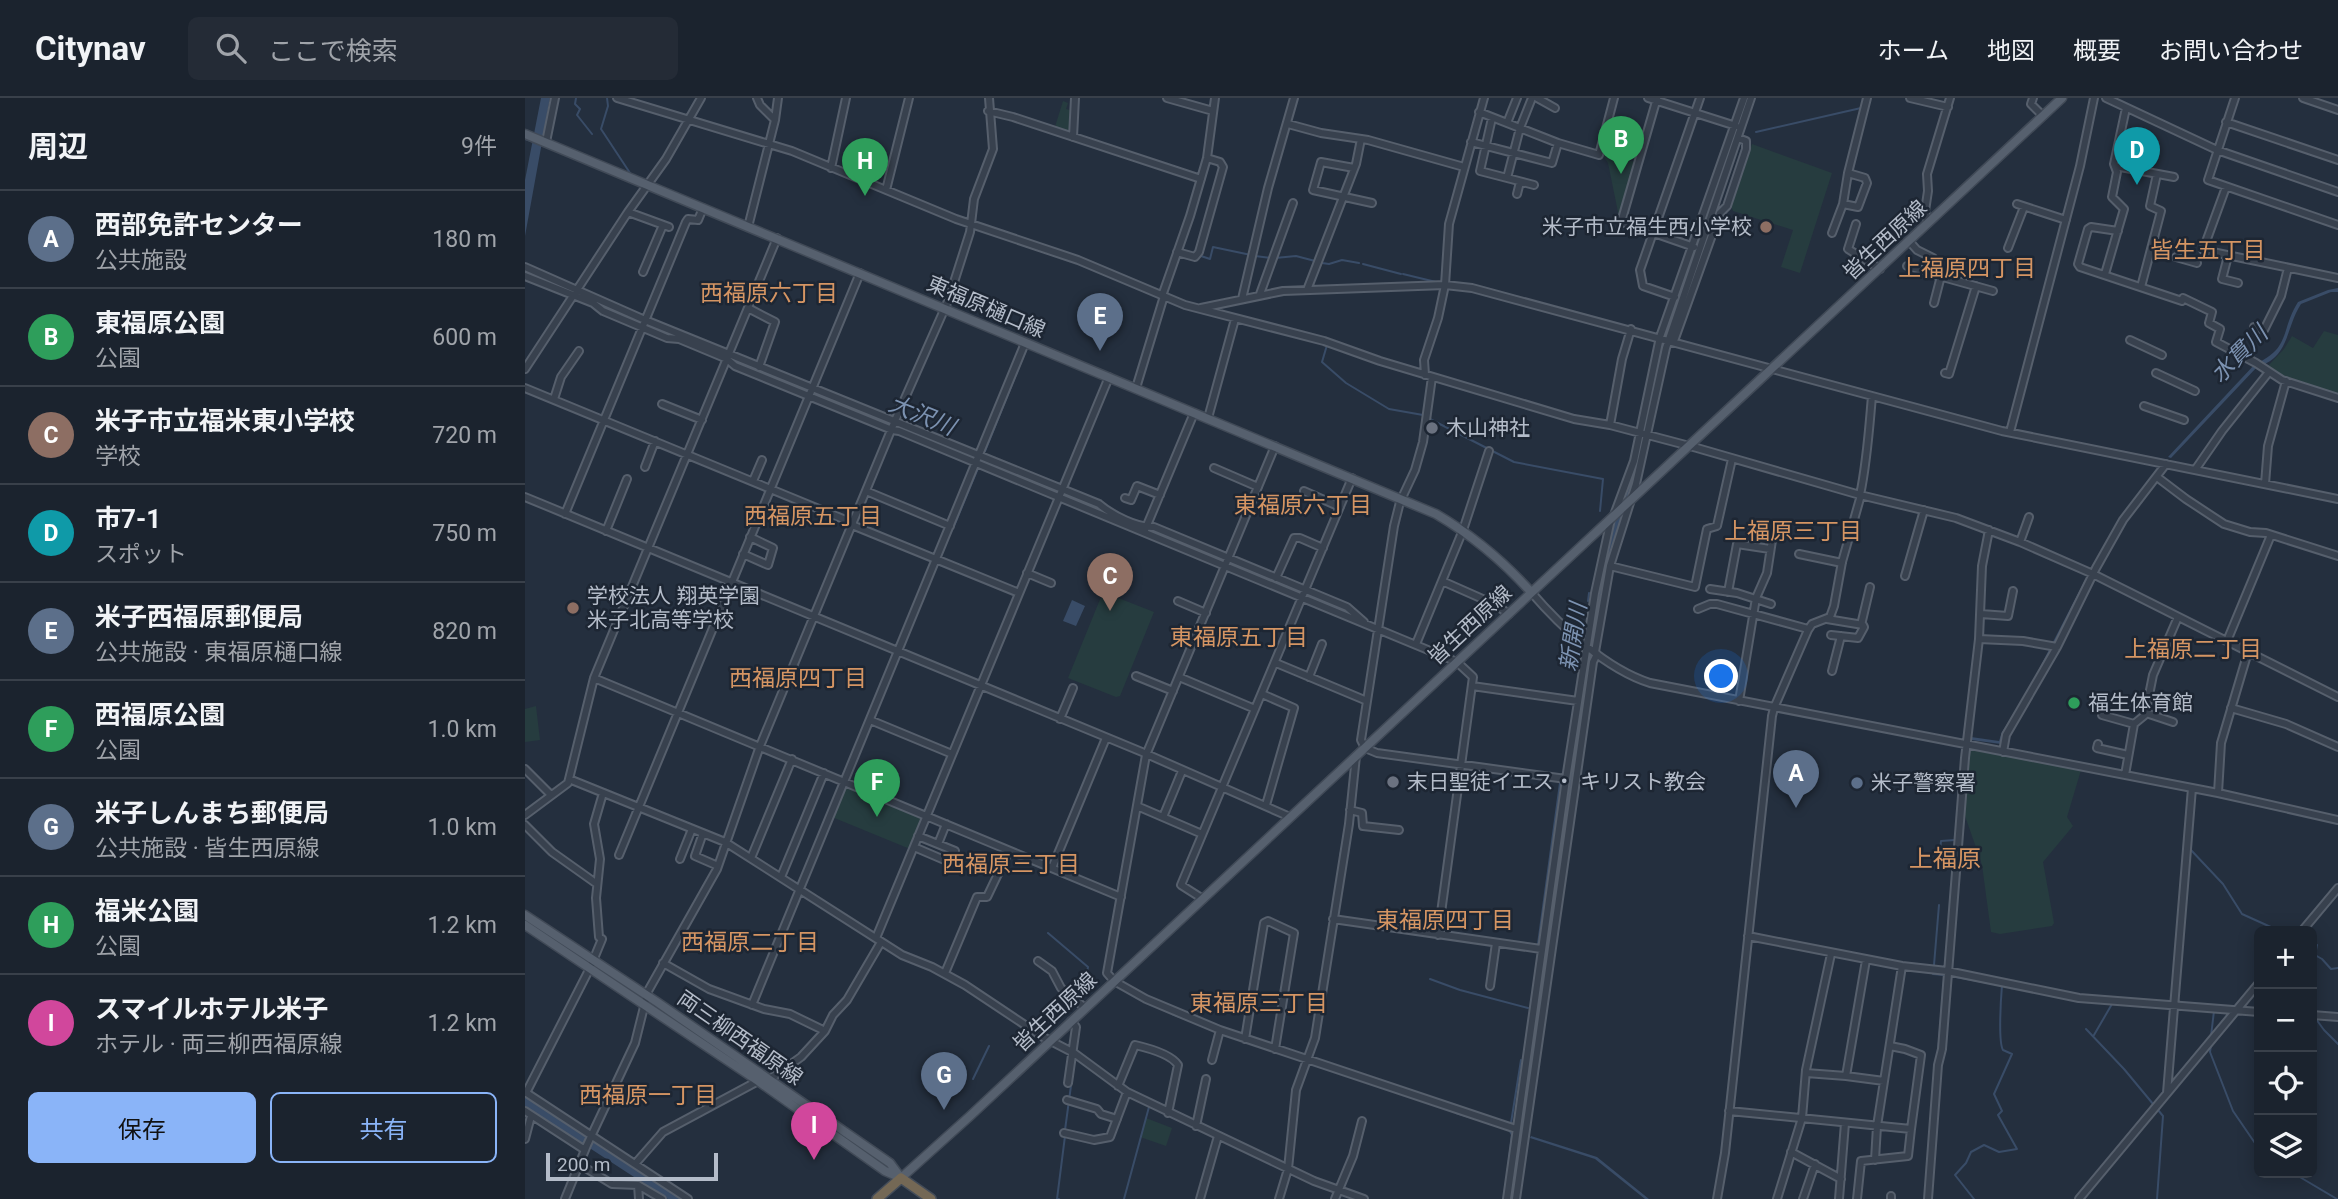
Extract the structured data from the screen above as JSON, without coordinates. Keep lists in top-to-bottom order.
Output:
{
  "streets": {
    "main road": ["皆生西原線", "東福原樋口線", "両三柳西福原線"]
  },
  "crossings": [
    ["皆生西原線", "東福原樋口線"],
    ["皆生西原線", "両三柳西福原線"]
  ],
  "districts": [
    "皆生五丁目",
    "上福原四丁目",
    "西福原六丁目",
    "東福原六丁目",
    "西福原五丁目",
    "上福原三丁目",
    "東福原五丁目",
    "上福原二丁目",
    "西福原四丁目",
    "上福原",
    "西福原三丁目",
    "東福原四丁目",
    "西福原二丁目",
    "東福原三丁目",
    "西福原一丁目"
  ],
  "water": ["水貫川", "大沢川", "新開川"],
  "places": [
    "米子市立福生西小学校",
    "木山神社",
    "学校法人 翔英学園 米子北高等学校",
    "福生体育館",
    "末日聖徒イエス・ キリスト教会",
    "米子警察署"
  ],
  "scale_bar": "200 m",
  "page": {
    "header": "Citynav",
    "search": "ここで検索",
    "nav": [
      "ホーム",
      "地図",
      "概要",
      "お問い合わせ"
    ],
    "heading": ["周辺", "9件"],
    "pins": [
      "B",
      "D",
      "H",
      "E",
      "C",
      "A",
      "F",
      "G",
      "I"
    ],
    "list": [
      {
        "mark": "A",
        "name": "西部免許センター",
        "note": "公共施設",
        "value": "180 m"
      },
      {
        "mark": "B",
        "name": "東福原公園",
        "note": "公園",
        "value": "600 m"
      },
      {
        "mark": "C",
        "name": "米子市立福米東小学校",
        "note": "学校",
        "value": "720 m"
      },
      {
        "mark": "D",
        "name": "市7-1",
        "note": "スポット",
        "value": "750 m"
      },
      {
        "mark": "E",
        "name": "米子西福原郵便局",
        "note": "公共施設 · 東福原樋口線",
        "value": "820 m"
      },
      {
        "mark": "F",
        "name": "西福原公園",
        "note": "公園",
        "value": "1.0 km"
      },
      {
        "mark": "G",
        "name": "米子しんまち郵便局",
        "note": "公共施設 · 皆生西原線",
        "value": "1.0 km"
      },
      {
        "mark": "H",
        "name": "福米公園",
        "note": "公園",
        "value": "1.2 km"
      },
      {
        "mark": "I",
        "name": "スマイルホテル米子",
        "note": "ホテル · 両三柳西福原線",
        "value": "1.2 km"
      }
    ],
    "map_buttons": ["+", "−"],
    "buttons": ["保存", "共有"],
    "scale": "200 m"
  }
}
